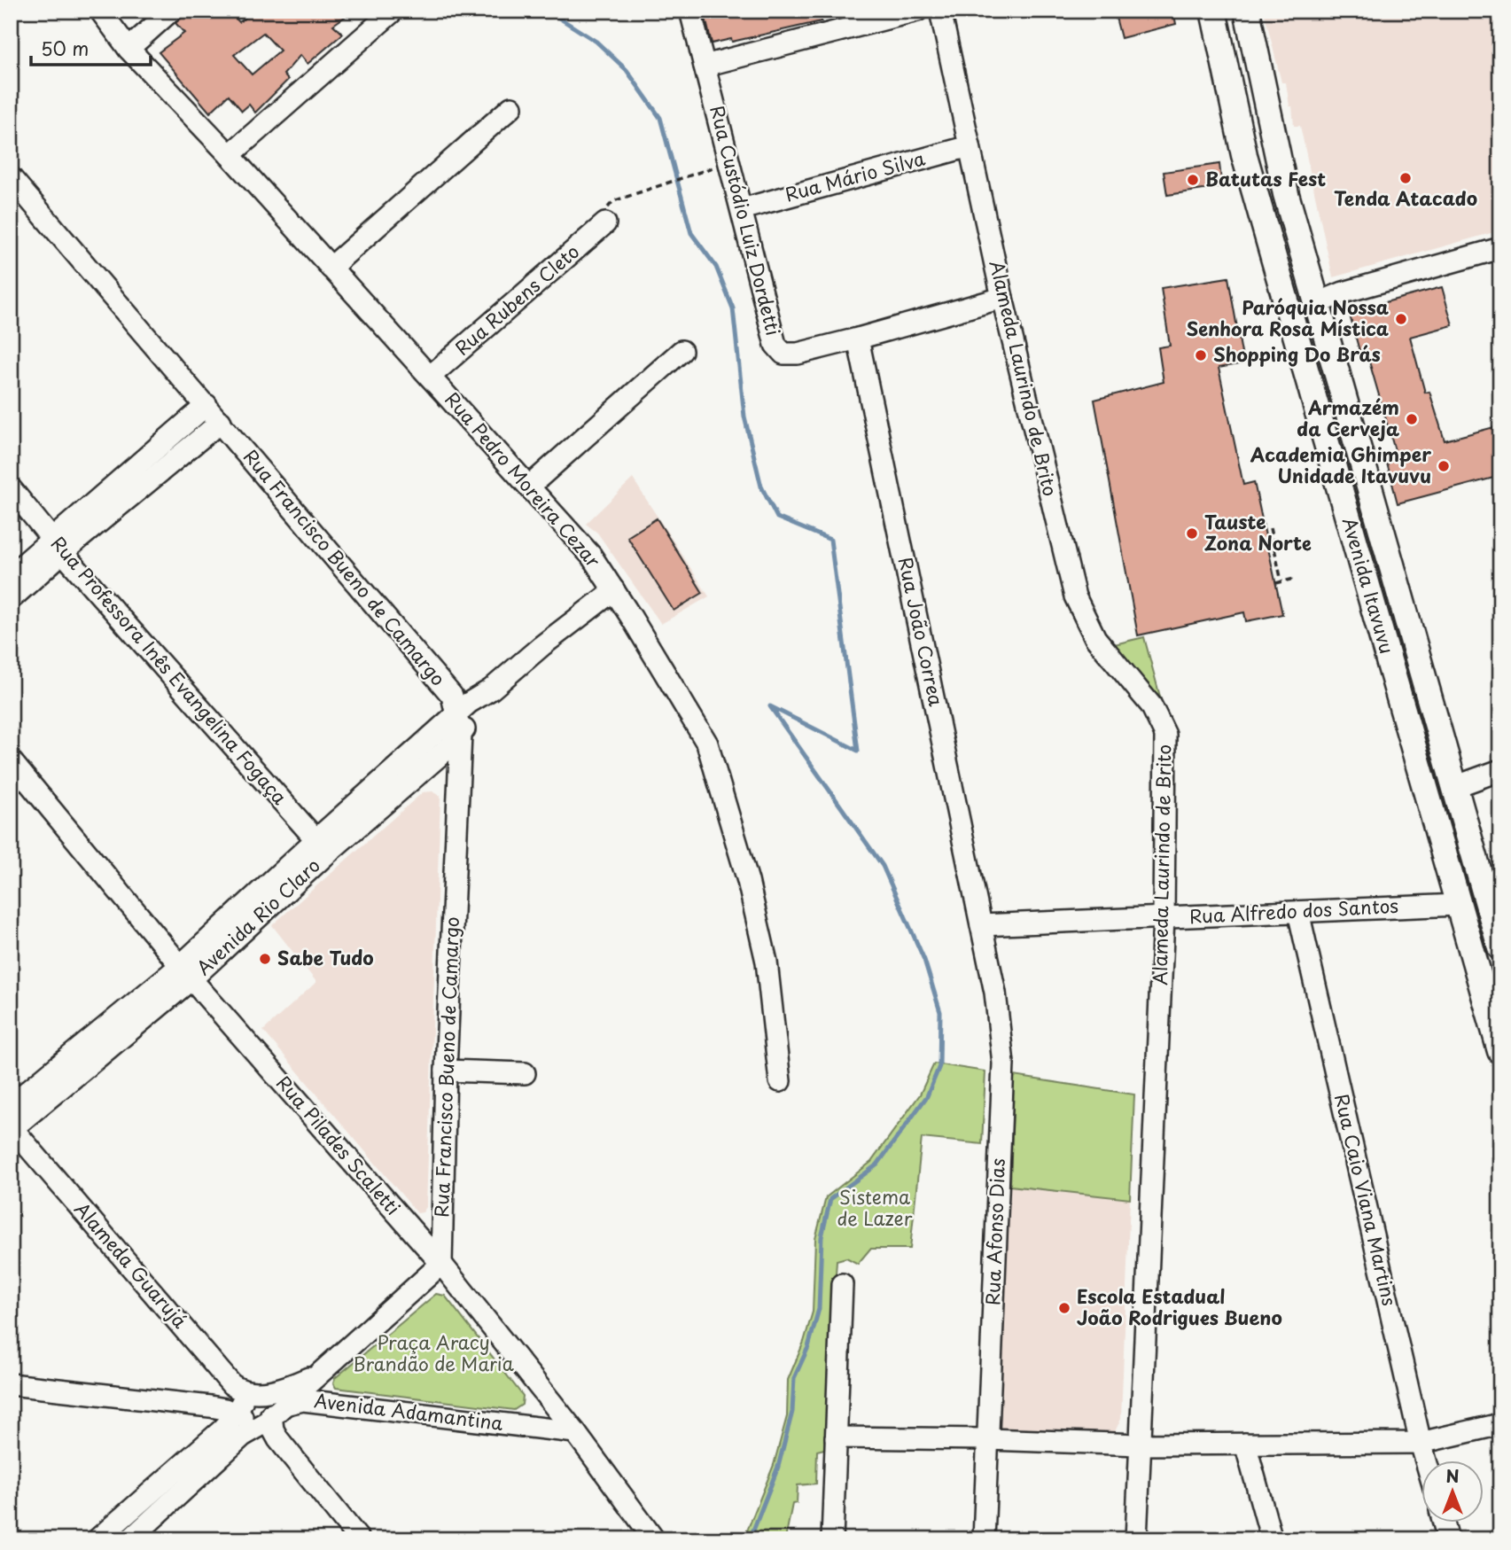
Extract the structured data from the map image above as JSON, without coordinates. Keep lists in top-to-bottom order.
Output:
{
  "streets": {
    "main road": ["Avenida Itavuvu"],
    "street": [
      "Rua Mário Silva",
      "Rua Custódio Luiz Dordetti",
      "Rua Rubens Cleto",
      "Alameda Laurindo de Brito",
      "Rua Pedro Moreira Cezar",
      "Rua Francisco Bueno de Camargo",
      "Rua João Correa",
      "Rua Professora Inês Evangelina Fogaça",
      "Rua Alfredo dos Santos",
      "Avenida Rio Claro",
      "Rua Pilades Scaletti",
      "Rua Caio Viana Martins",
      "Rua Afonso Dias",
      "Alameda Guarujá",
      "Avenida Adamantina"
    ]
  },
  "crossings": [
    ["Rua Mário Silva", "Rua Custódio Luiz Dordetti"],
    ["Rua Mário Silva", "Alameda Laurindo de Brito"],
    ["Rua Custódio Luiz Dordetti", "Alameda Laurindo de Brito"],
    ["Rua Custódio Luiz Dordetti", "Rua João Correa"],
    ["Rua Rubens Cleto", "Rua Pedro Moreira Cezar"],
    ["Alameda Laurindo de Brito", "Rua Alfredo dos Santos"],
    ["Rua Pedro Moreira Cezar", "Avenida Rio Claro"],
    ["Rua Francisco Bueno de Camargo", "Avenida Rio Claro"],
    ["Rua Francisco Bueno de Camargo", "Rua Pilades Scaletti"],
    ["Avenida Itavuvu", "Rua Alfredo dos Santos"],
    ["Rua João Correa", "Rua Alfredo dos Santos"],
    ["Rua João Correa", "Rua Afonso Dias"],
    ["Rua Professora Inês Evangelina Fogaça", "Avenida Rio Claro"],
    ["Rua Alfredo dos Santos", "Rua Caio Viana Martins"],
    ["Rua Alfredo dos Santos", "Rua Afonso Dias"],
    ["Avenida Rio Claro", "Rua Pilades Scaletti"],
    ["Avenida Rio Claro", "Alameda Guarujá"],
    ["Rua Pilades Scaletti", "Avenida Adamantina"]
  ],
  "parks": ["Sistema de Lazer", "Praça Aracy Brandão de Maria"],
  "places": [
    "Tenda Atacado",
    "Batutas Fest",
    "Paróquia Nossa Senhora Rosa Mística",
    "Shopping Do Brás",
    "Armazém da Cerveja",
    "Academia Ghimper Unidade Itavuvu",
    "Tauste Zona Norte",
    "Sabe Tudo",
    "Escola Estadual João Rodrigues Bueno"
  ],
  "scale_bar": "50 m",
  "north": "top"
}
